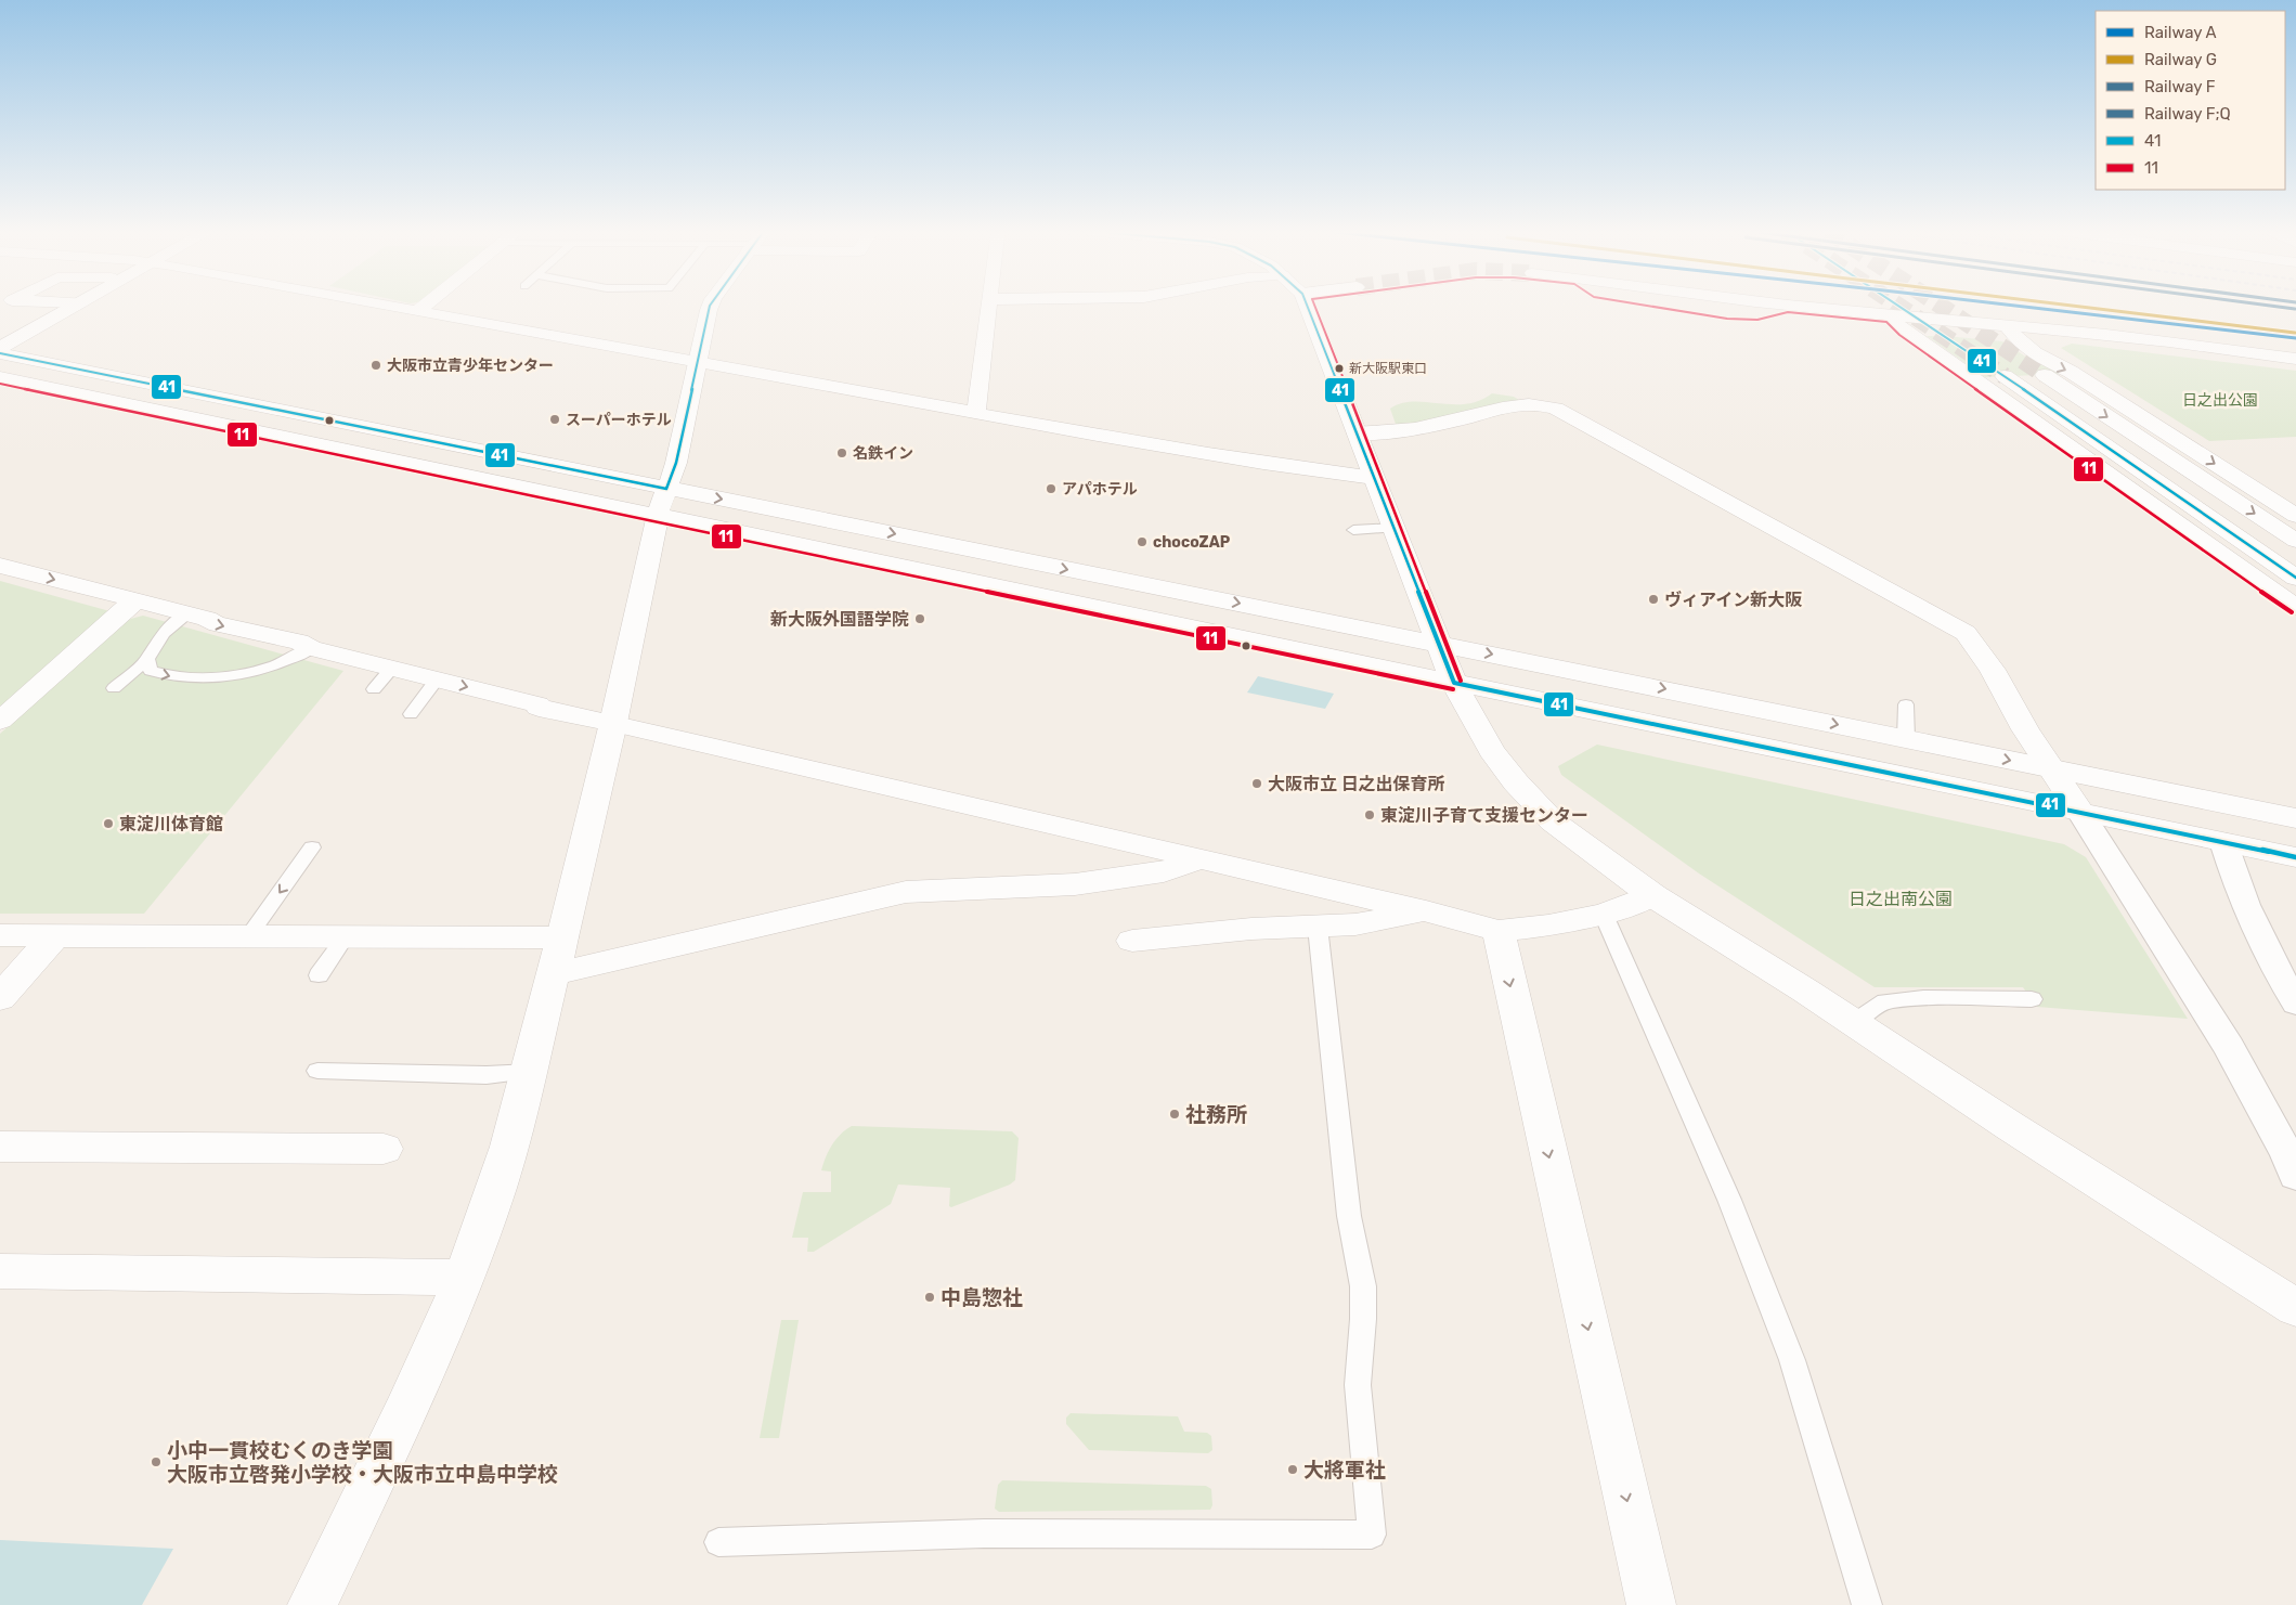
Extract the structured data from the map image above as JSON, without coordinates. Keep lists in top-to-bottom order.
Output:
{
  "parks": ["日之出公園", "日之出南公園"],
  "places": [
    "大阪市立青少年センター",
    "新大阪駅東口",
    "スーパーホテル",
    "名鉄イン",
    "アパホテル",
    "chocoZAP",
    "ヴィアイン新大阪",
    "新大阪外国語学院",
    "大阪市立 日之出保育所",
    "東淀川子育て支援センター",
    "東淀川体育館",
    "社務所",
    "中島惣社",
    "小中一貫校むくのき学園 大阪市立啓発小学校・大阪市立中島中学校",
    "大將軍社"
  ],
  "lines": [
    "rail line A",
    "rail line G",
    "rail line F;Q",
    "transit line 41",
    "transit line 11"
  ],
  "legend": [
    "Railway A",
    "Railway G",
    "Railway F",
    "Railway F;Q",
    "41",
    "11"
  ]
}
